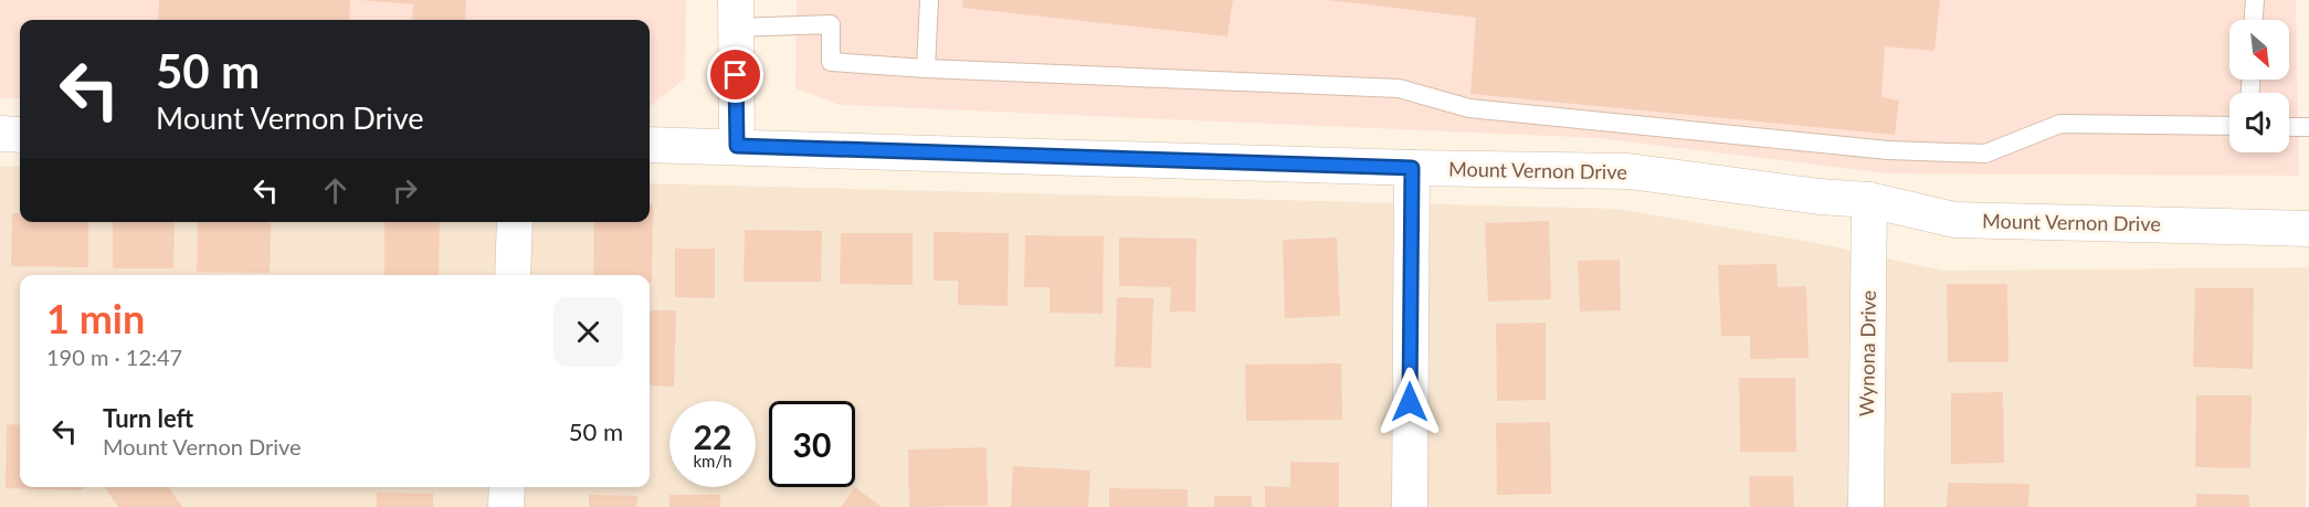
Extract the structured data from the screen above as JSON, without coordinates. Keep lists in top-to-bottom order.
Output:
{
  "streets": {
    "street": ["Mount Vernon Drive", "Wynona Drive"]
  },
  "crossings": [
    ["Mount Vernon Drive", "Wynona Drive"]
  ],
  "north": "bottom right",
  "page": {
    "turn": ["50 m", "Mount Vernon Drive"],
    "heading": ["1 min", "190 m · 12:47"],
    "list": [
      {
        "name": "Turn left",
        "note": "Mount Vernon Drive",
        "value": "50 m"
      }
    ],
    "speed": "22 km/h",
    "limit": "30"
  }
}
